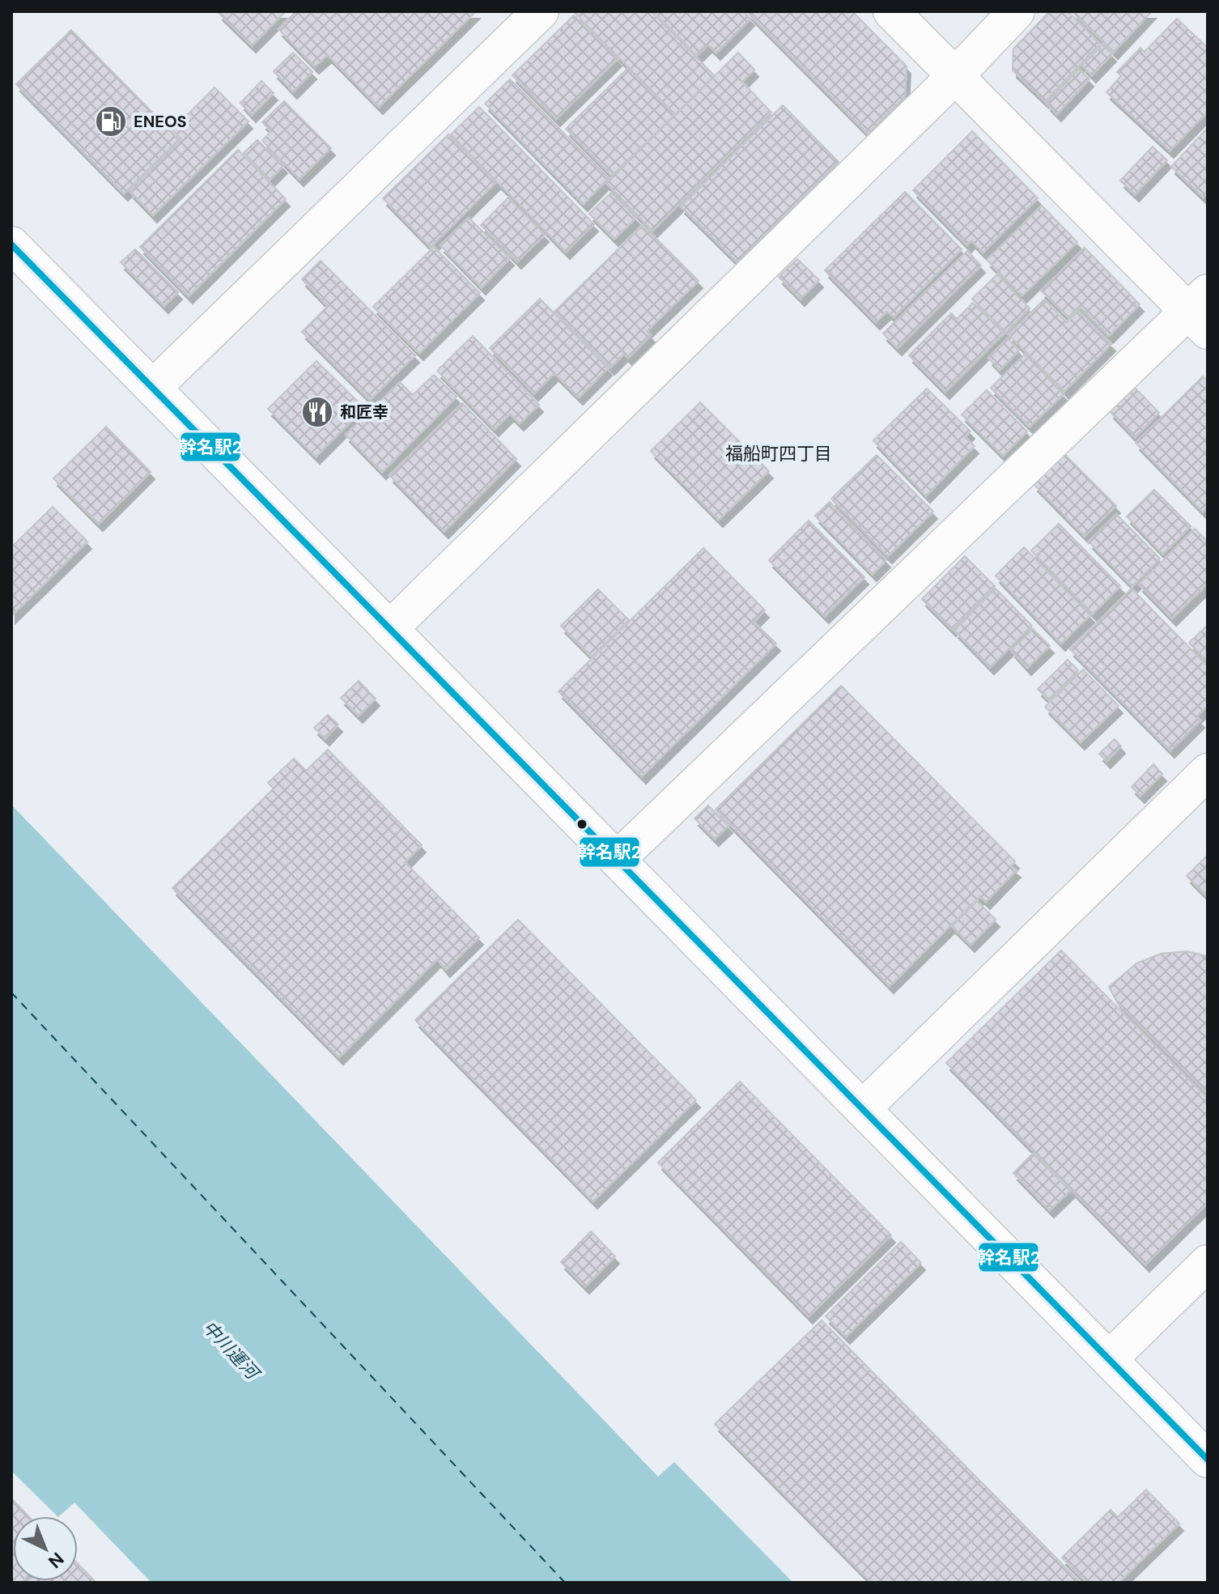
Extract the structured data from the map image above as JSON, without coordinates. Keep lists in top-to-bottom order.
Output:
{
  "districts": ["福船町四丁目"],
  "water": ["中川運河"],
  "places": {
    "fuel station": ["ENEOS"],
    "restaurant": ["和匠幸"]
  },
  "lines": ["transit line 幹名駅2"],
  "north": "bottom right"
}
